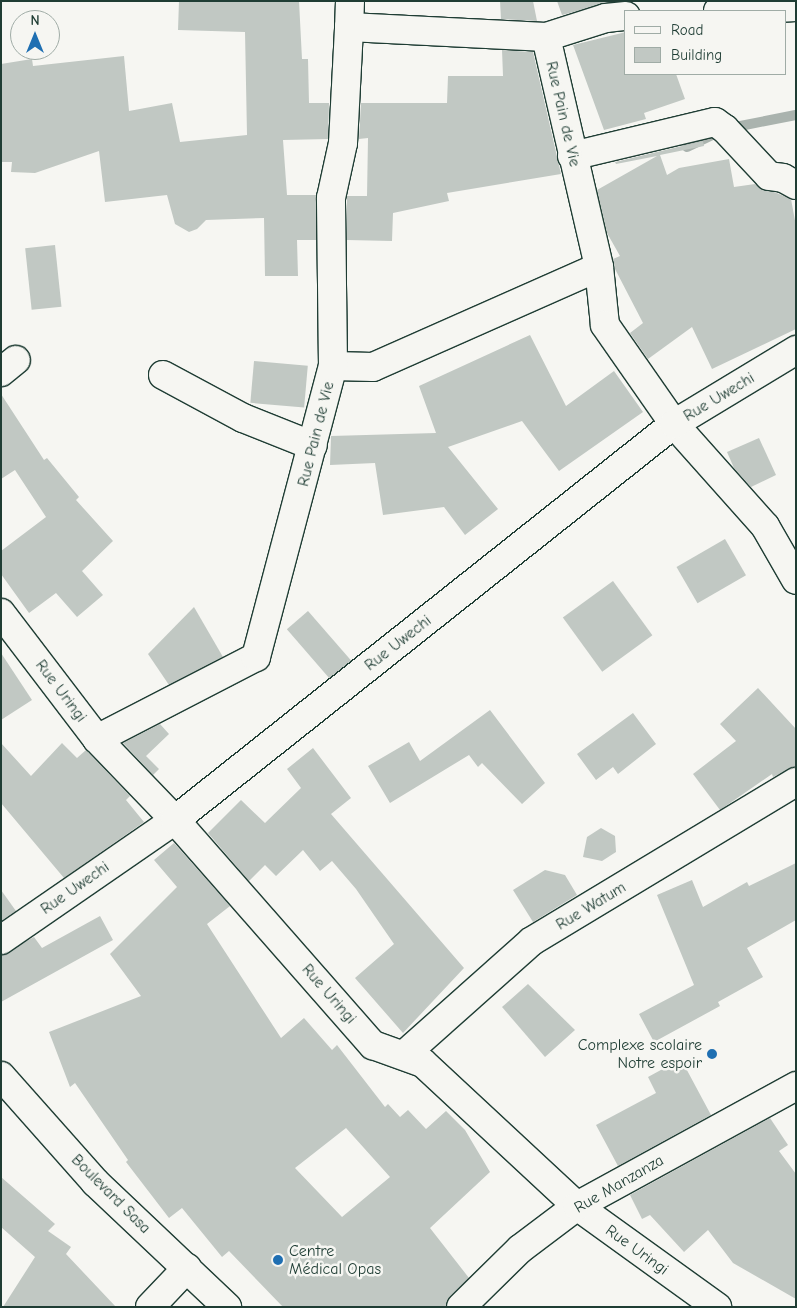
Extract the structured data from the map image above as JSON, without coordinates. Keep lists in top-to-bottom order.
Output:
{
  "streets": {
    "street": [
      "Rue Pain de Vie",
      "Rue Uwechi",
      "Rue Uringi",
      "Rue Watum",
      "Rue Manzanza",
      "Boulevard Sasa"
    ]
  },
  "crossings": [
    ["Rue Pain de Vie", "Rue Uwechi"],
    ["Rue Pain de Vie", "Rue Uringi"],
    ["Rue Uwechi", "Rue Uringi"],
    ["Rue Uringi", "Rue Watum"],
    ["Rue Uringi", "Rue Manzanza"]
  ],
  "places": ["Complexe scolaire Notre espoir", "Centre Médical Opas"],
  "legend": ["Road", "Building"],
  "north": "top"
}
